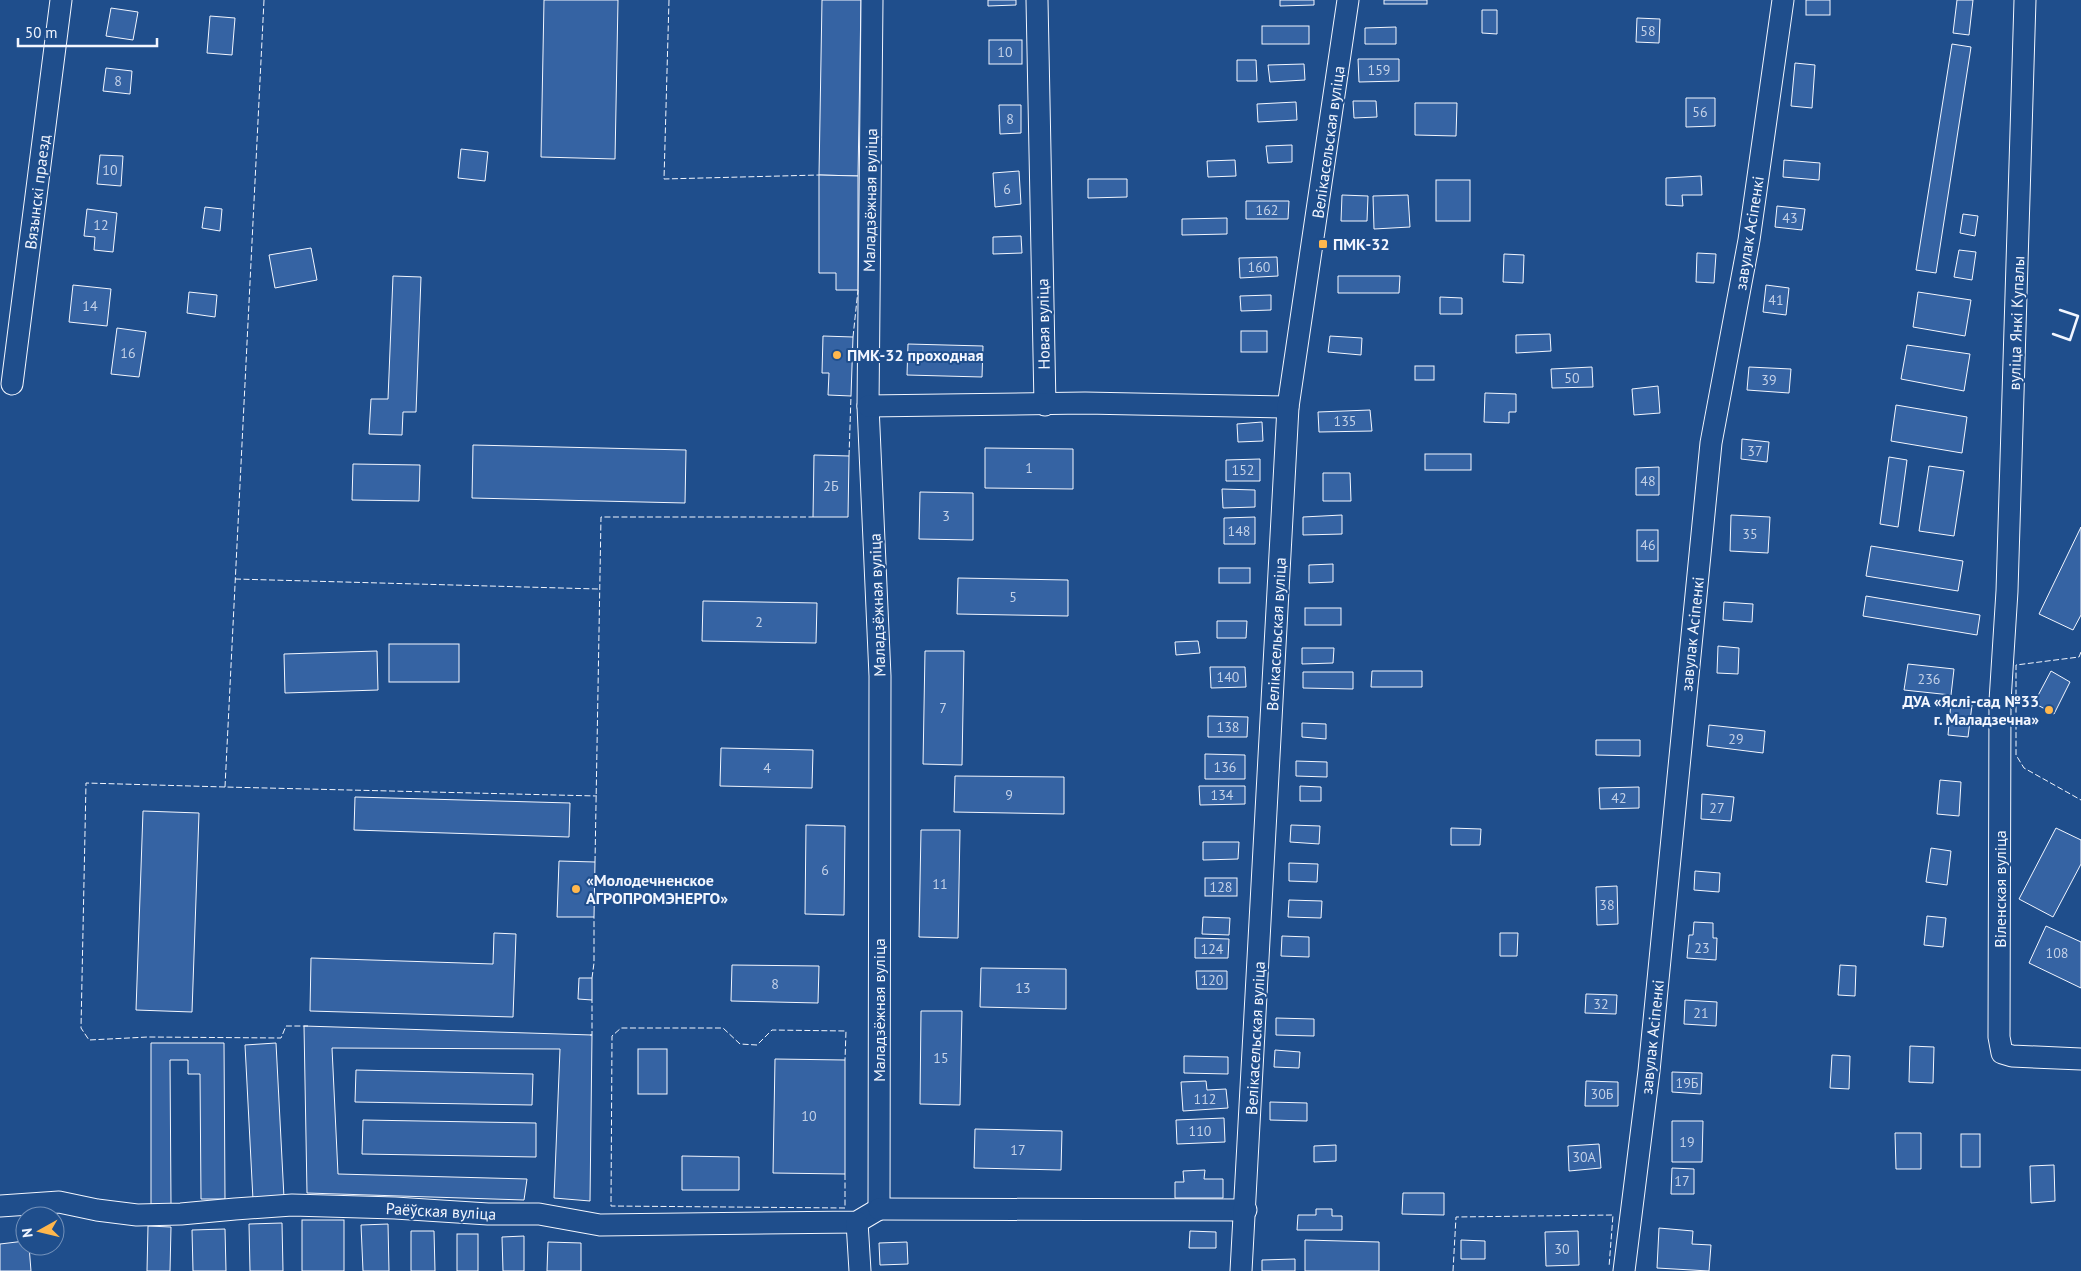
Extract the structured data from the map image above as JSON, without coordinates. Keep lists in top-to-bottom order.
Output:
{
  "streets": {
    "street": [
      "Велікасельская вуліца",
      "Вязынскі праезд",
      "Маладзёжная вуліца",
      "завулак Асіпенкі",
      "вуліца Янкі Купалы",
      "Новая вуліца",
      "Віленская вуліца",
      "Раёўская вуліца"
    ]
  },
  "crossings": [
    ["Маладзёжная вуліца", "Раёўская вуліца"],
    ["вуліца Янкі Купалы", "Віленская вуліца"]
  ],
  "places": {
    "transit": ["ПМК-32"],
    "other": ["ПМК-32 проходная", "ДУА «Яслі-сад №33 г. Маладзечна»", "«Молодечненское АГРОПРОМЭНЕРГО»"]
  },
  "house_numbers": [
    "58",
    "10",
    "159",
    "8",
    "56",
    "8",
    "10",
    "6",
    "162",
    "43",
    "12",
    "160",
    "41",
    "14",
    "16",
    "50",
    "39",
    "135",
    "37",
    "1",
    "152",
    "48",
    "2Б",
    "3",
    "148",
    "35",
    "46",
    "5",
    "2",
    "140",
    "236",
    "7",
    "138",
    "29",
    "136",
    "4",
    "9",
    "134",
    "42",
    "27",
    "6",
    "11",
    "128",
    "38",
    "23",
    "124",
    "108",
    "120",
    "8",
    "13",
    "32",
    "21",
    "15",
    "19Б",
    "30Б",
    "112",
    "10",
    "110",
    "19",
    "17",
    "30А",
    "17",
    "30"
  ],
  "scale_bar": "50 m",
  "north": "left"
}
